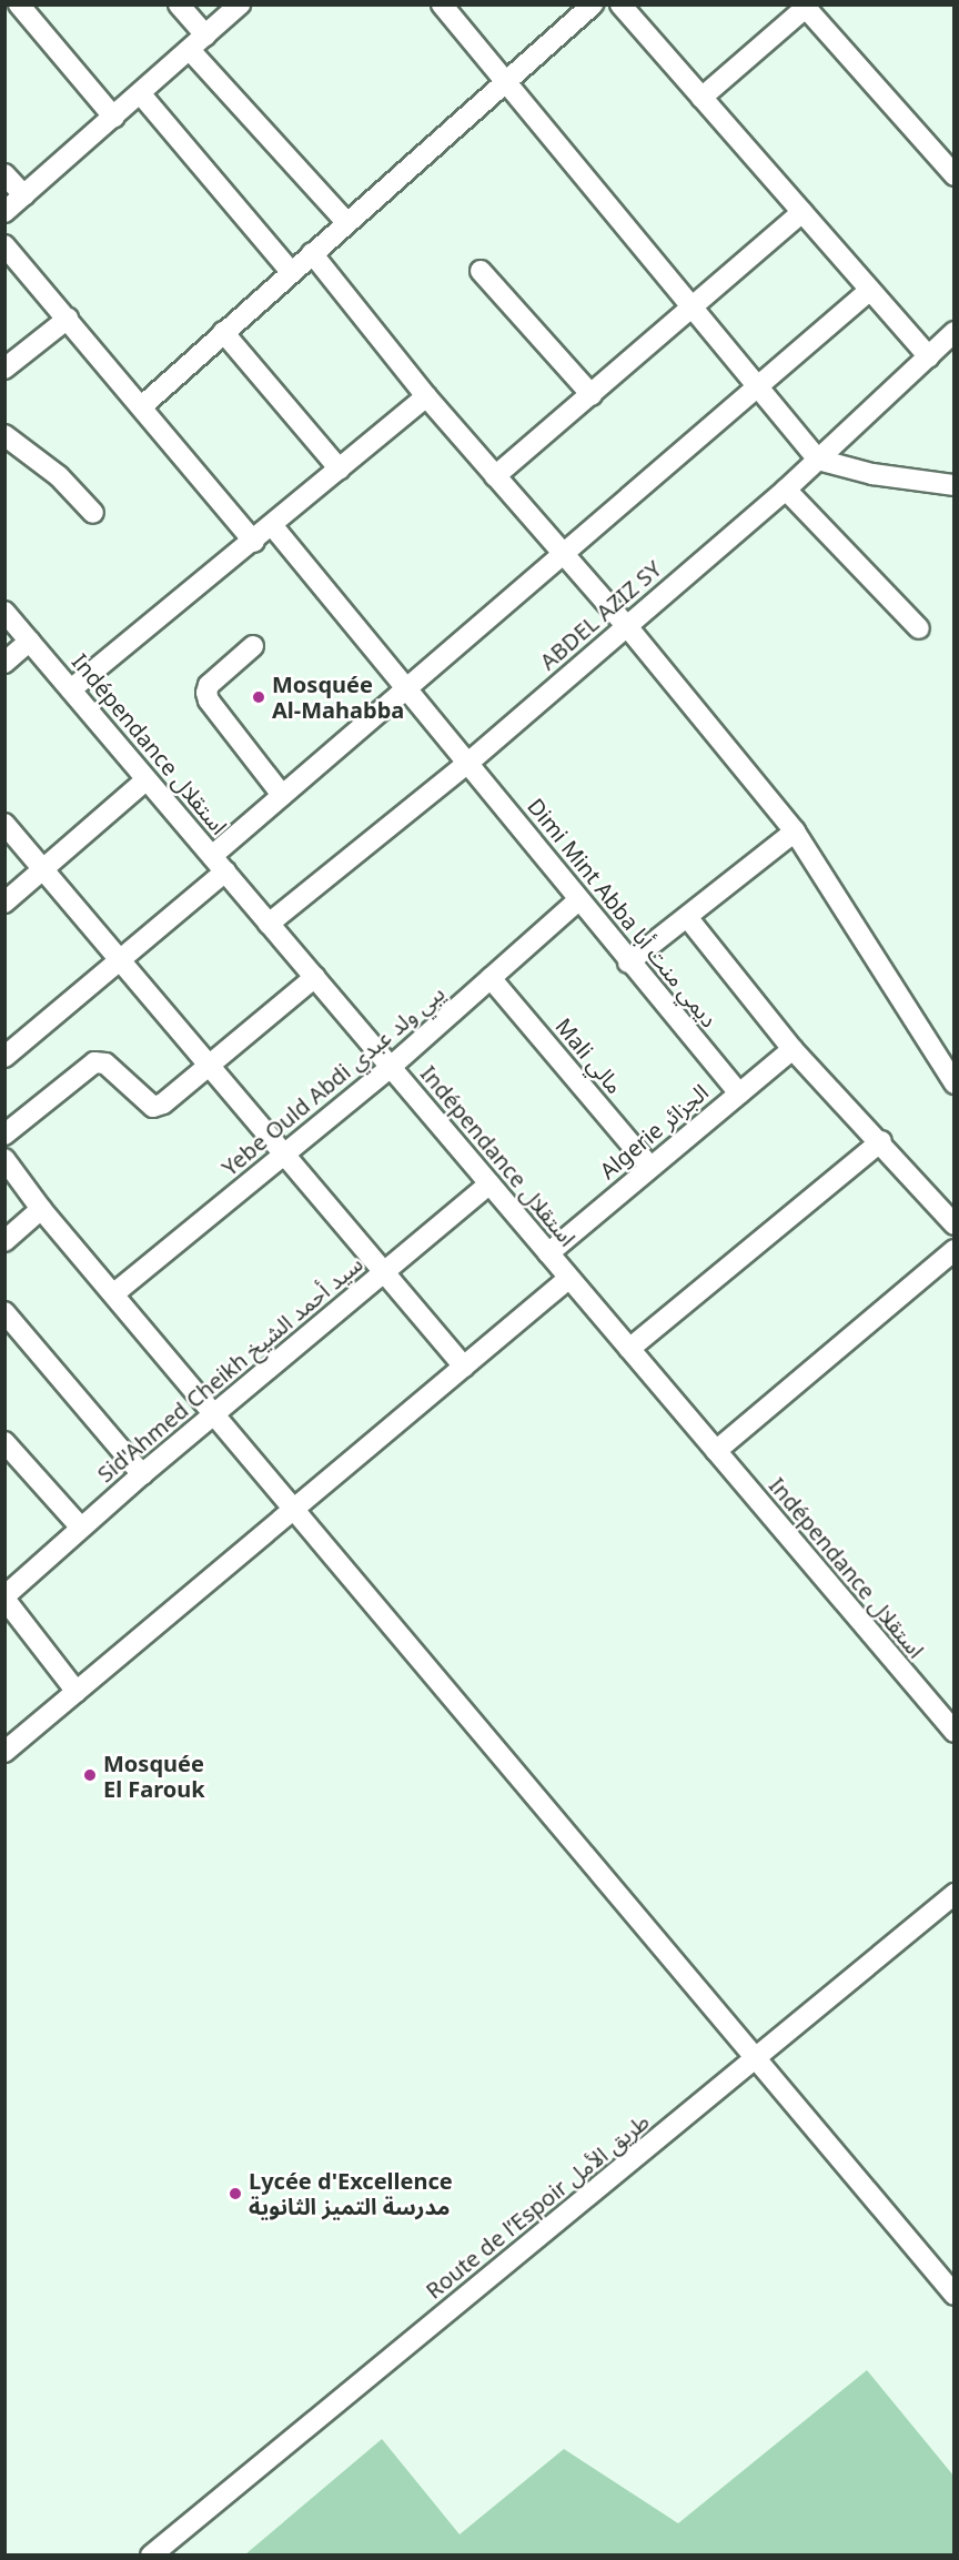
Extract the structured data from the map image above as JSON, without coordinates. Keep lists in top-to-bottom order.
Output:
{
  "streets": {
    "street": [
      "ABDEL AZIZ SY",
      "Indépendance استقلال",
      "Dimi Mint Abba ديمي منت أبا",
      "Mali مالي",
      "Yebe Ould Abdi يبي ولد عبدي",
      "Algerie الجزائر",
      "Sid'Ahmed Cheikh سيد أحمد الشيخ",
      "Route de l’Espoir طريق الأمل"
    ]
  },
  "crossings": [
    ["ABDEL AZIZ SY", "Indépendance استقلال"],
    ["ABDEL AZIZ SY", "Dimi Mint Abba ديمي منت أبا"],
    ["Indépendance استقلال", "Yebe Ould Abdi يبي ولد عبدي"],
    ["Indépendance استقلال", "Algerie الجزائر"],
    ["Indépendance استقلال", "Sid'Ahmed Cheikh سيد أحمد الشيخ"],
    ["Dimi Mint Abba ديمي منت أبا", "Yebe Ould Abdi يبي ولد عبدي"],
    ["Dimi Mint Abba ديمي منت أبا", "Algerie الجزائر"],
    ["Mali مالي", "Yebe Ould Abdi يبي ولد عبدي"],
    ["Mali مالي", "Algerie الجزائر"]
  ],
  "places": ["Mosquée Al-Mahabba", "Mosquée El Farouk", "Lycée d'Excellence مدرسة التميز الثانوية"]
}
